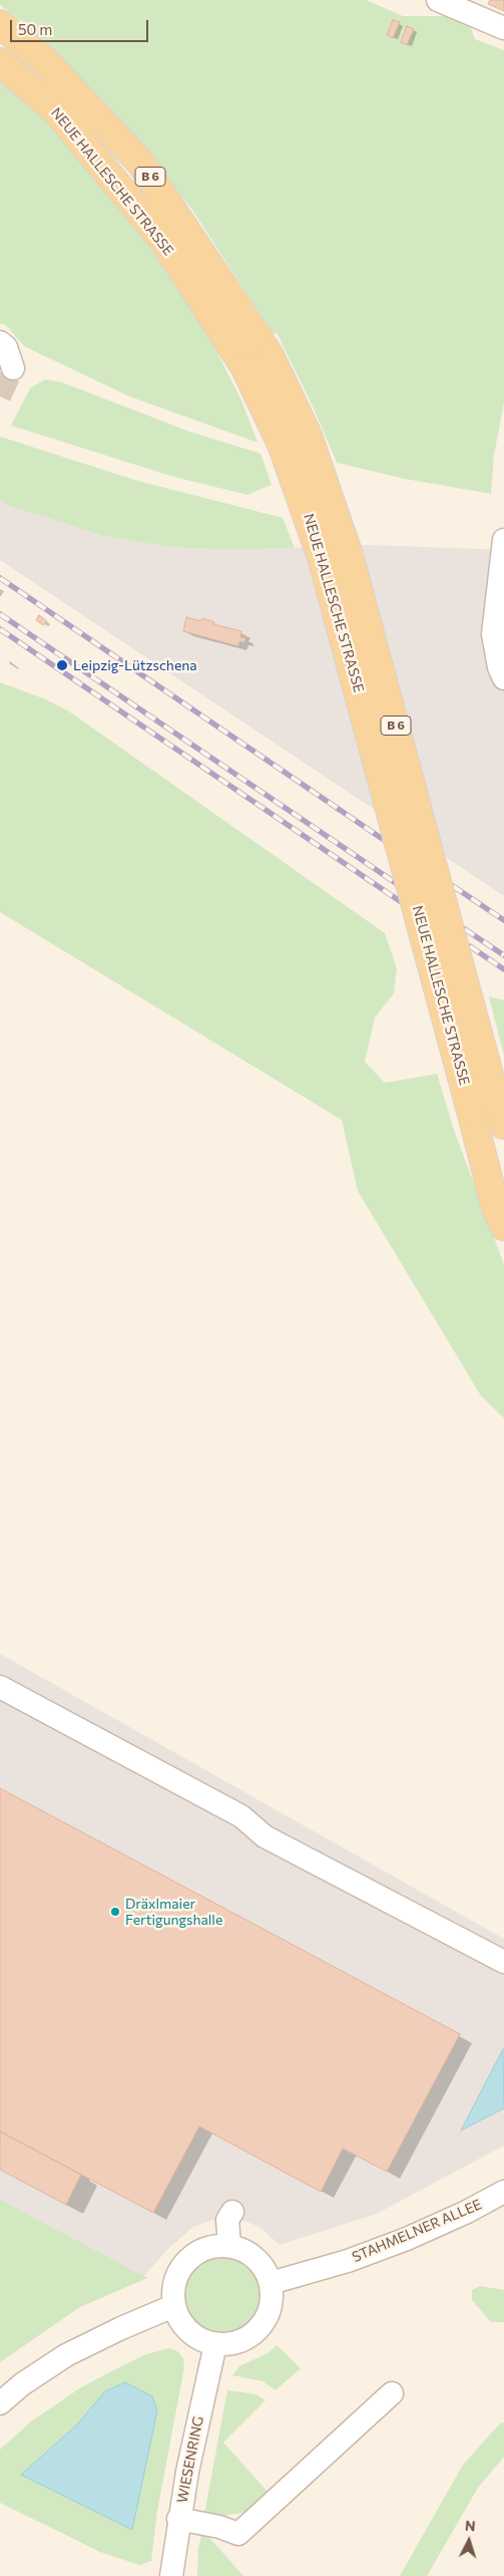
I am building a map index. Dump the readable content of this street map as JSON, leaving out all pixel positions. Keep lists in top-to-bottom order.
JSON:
{
  "streets": {
    "main road": ["B 6", "NEUE HALLESCHE STRASSE"],
    "street": ["STAHMELNER ALLEE", "WIESENRING"]
  },
  "crossings": [
    ["STAHMELNER ALLEE", "WIESENRING"]
  ],
  "places": ["Leipzig-Lützschena", "Dräxlmaier Fertigungshalle"],
  "scale_bar": "50 m",
  "north": "top"
}
